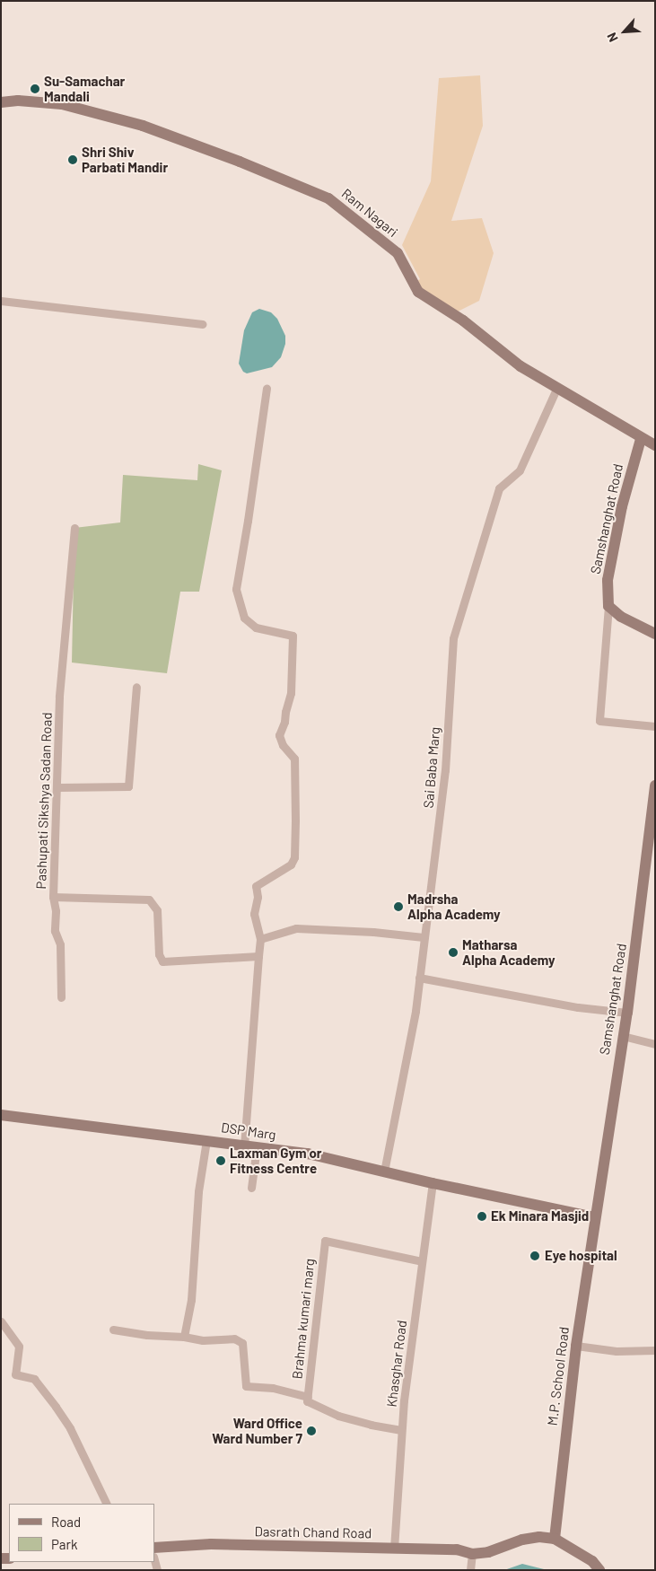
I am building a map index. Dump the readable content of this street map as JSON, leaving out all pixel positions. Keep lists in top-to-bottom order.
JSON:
{
  "streets": {
    "main road": [
      "Ram Nagari",
      "Samshanghat Road",
      "DSP Marg",
      "M.P. School Road",
      "Dasrath Chand Road"
    ],
    "street": [
      "Sai Baba Marg",
      "Pashupati Sikshya Sadan Road",
      "Brahma kumari marg",
      "Khasghar Road"
    ]
  },
  "crossings": [
    ["Ram Nagari", "Samshanghat Road"],
    ["Ram Nagari", "Sai Baba Marg"],
    ["Samshanghat Road", "DSP Marg"],
    ["Samshanghat Road", "M.P. School Road"],
    ["Sai Baba Marg", "DSP Marg"],
    ["DSP Marg", "Khasghar Road"],
    ["DSP Marg", "M.P. School Road"],
    ["Brahma kumari marg", "Khasghar Road"],
    ["Khasghar Road", "Dasrath Chand Road"]
  ],
  "places": [
    "Su-Samachar Mandali",
    "Shri Shiv Parbati Mandir",
    "Madrsha Alpha Academy",
    "Matharsa Alpha Academy",
    "Laxman Gym or Fitness Centre",
    "Ek Minara Masjid",
    "Eye hospital",
    "Ward Office Ward Number 7"
  ],
  "legend": ["Road", "Park"],
  "north": "bottom left"
}
